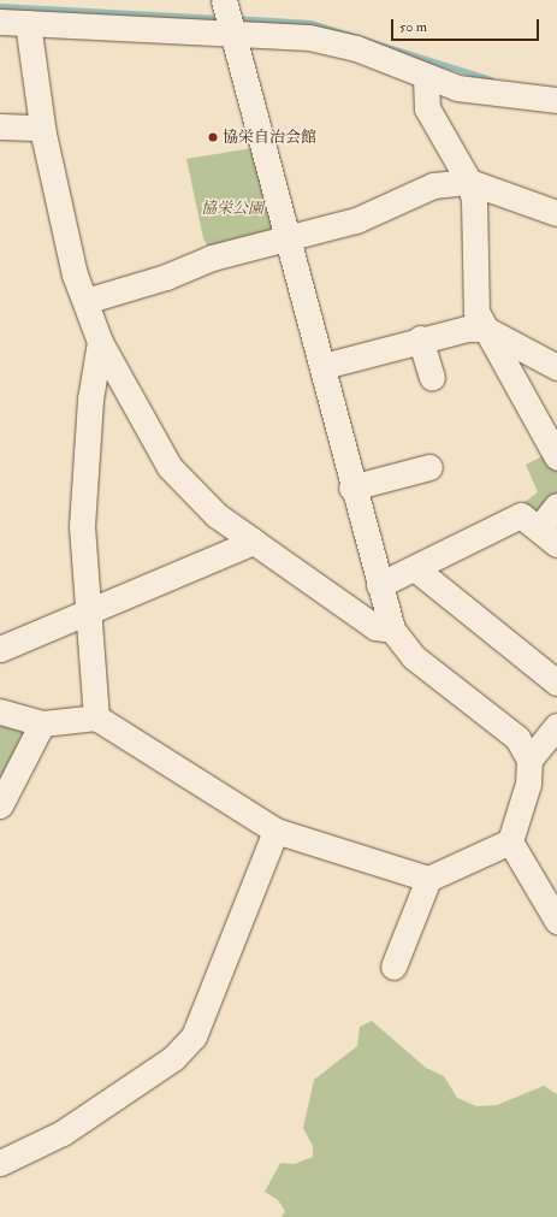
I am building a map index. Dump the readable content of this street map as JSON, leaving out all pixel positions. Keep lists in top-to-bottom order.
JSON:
{
  "parks": ["協栄公園"],
  "places": ["協栄自治会館"],
  "scale_bar": "50 m"
}
